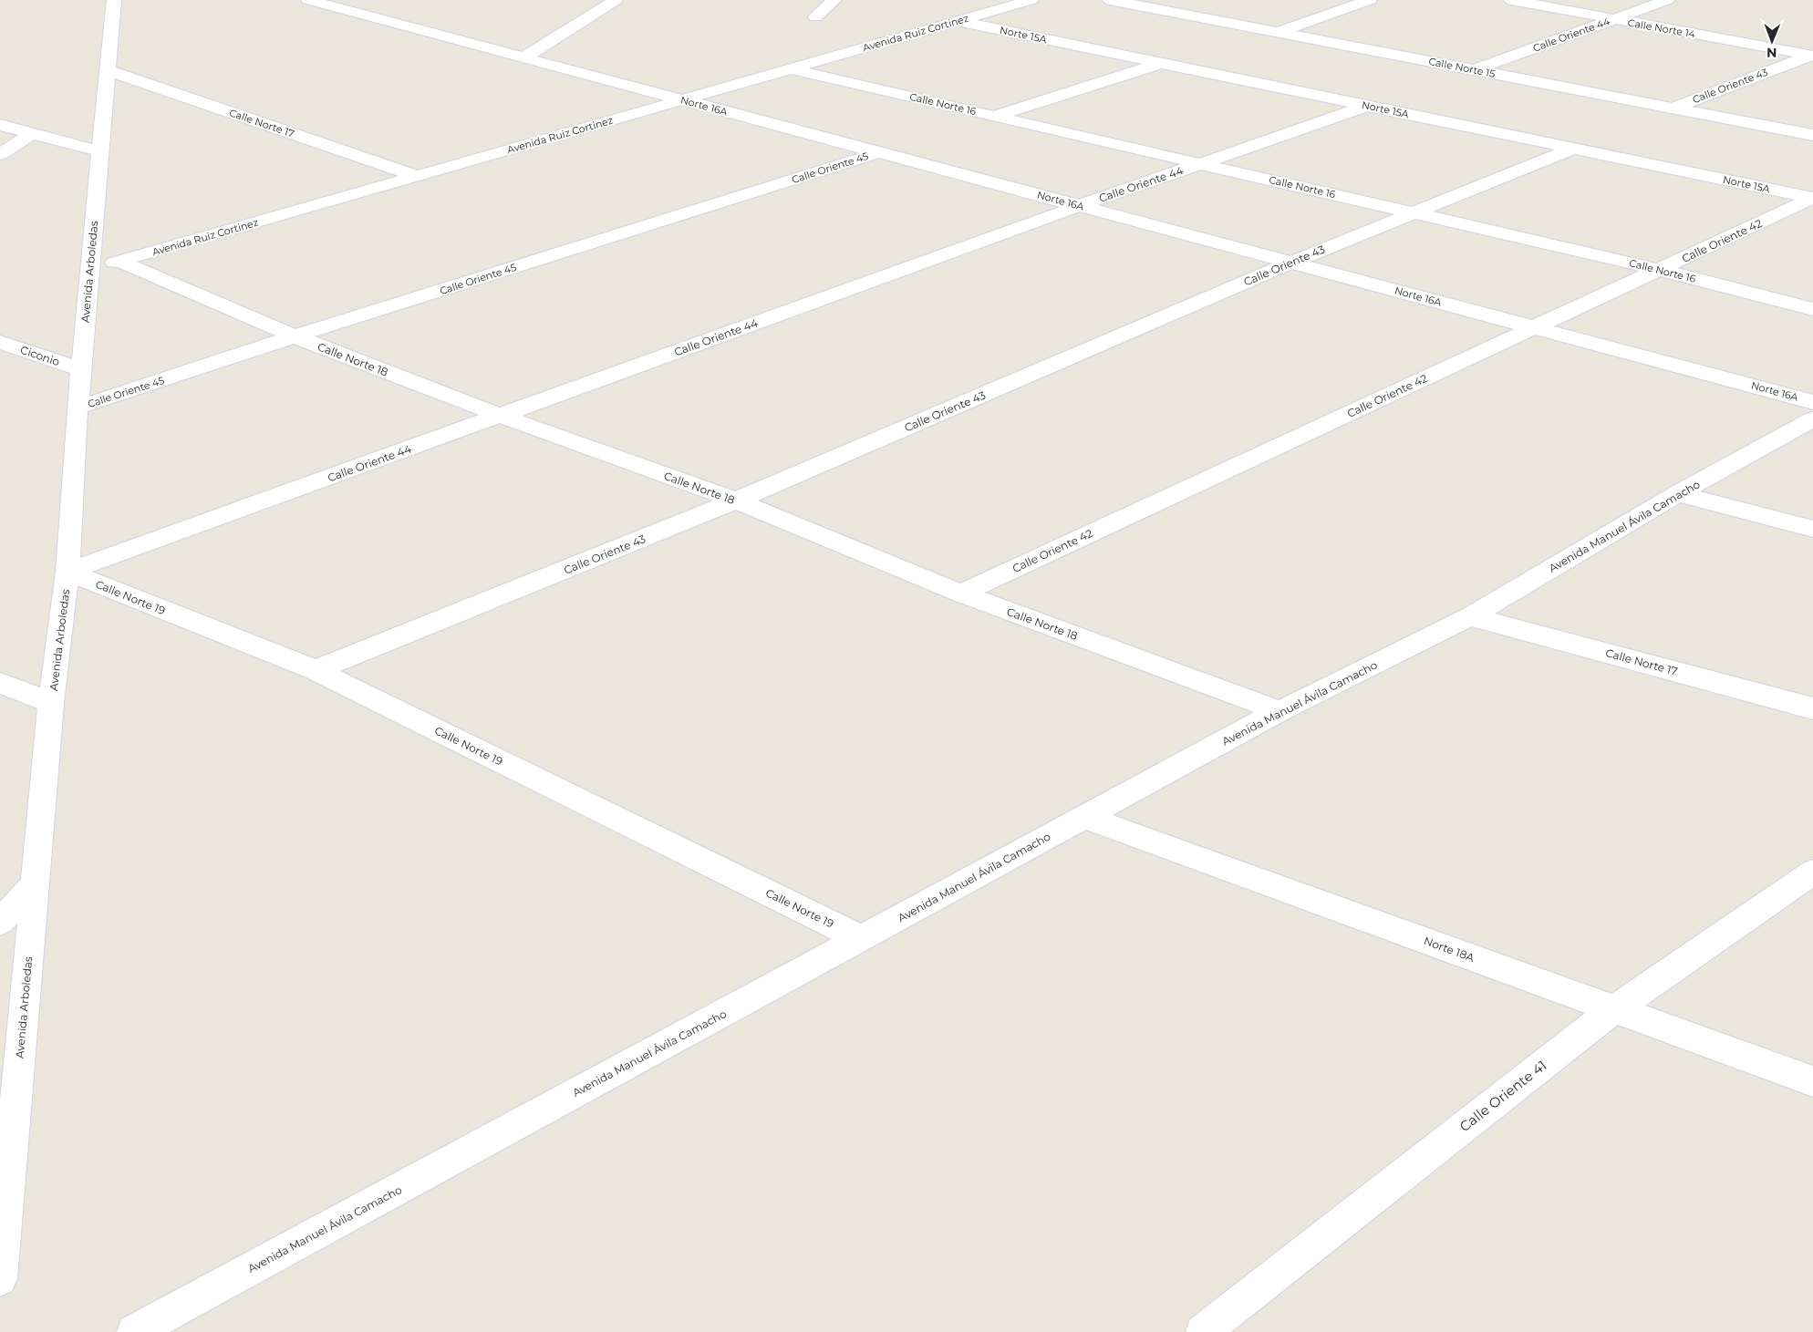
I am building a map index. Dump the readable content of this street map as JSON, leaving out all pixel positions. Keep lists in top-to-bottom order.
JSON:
{
  "streets": {
    "street": [
      "Calle Norte 14",
      "Avenida Ruiz Cortinez",
      "Norte 15A",
      "Calle Oriente 44",
      "Calle Norte 15",
      "Calle Oriente 43",
      "Calle Norte 16",
      "Norte 16A",
      "Calle Norte 17",
      "Calle Oriente 45",
      "Calle Oriente 42",
      "Avenida Arboledas",
      "Ciconio",
      "Calle Norte 18",
      "Avenida Manuel Ávila Camacho",
      "Calle Norte 19",
      "Norte 18A",
      "Calle Oriente 41"
    ]
  },
  "crossings": [
    ["Calle Norte 14", "Calle Oriente 44"],
    ["Calle Norte 14", "Calle Oriente 43"],
    ["Avenida Ruiz Cortinez", "Norte 15A"],
    ["Avenida Ruiz Cortinez", "Calle Norte 16"],
    ["Avenida Ruiz Cortinez", "Norte 16A"],
    ["Avenida Ruiz Cortinez", "Calle Norte 17"],
    ["Avenida Ruiz Cortinez", "Avenida Arboledas"],
    ["Avenida Ruiz Cortinez", "Calle Norte 18"],
    ["Norte 15A", "Calle Oriente 44"],
    ["Norte 15A", "Calle Oriente 43"],
    ["Norte 15A", "Calle Oriente 42"],
    ["Calle Oriente 44", "Calle Norte 15"],
    ["Calle Oriente 44", "Calle Norte 16"],
    ["Calle Oriente 44", "Norte 16A"],
    ["Calle Oriente 44", "Avenida Arboledas"],
    ["Calle Oriente 44", "Calle Norte 18"],
    ["Calle Oriente 44", "Calle Norte 19"],
    ["Calle Norte 15", "Calle Oriente 43"],
    ["Calle Oriente 43", "Calle Norte 16"],
    ["Calle Oriente 43", "Norte 16A"],
    ["Calle Oriente 43", "Calle Norte 18"],
    ["Calle Oriente 43", "Calle Norte 19"],
    ["Calle Norte 16", "Calle Oriente 42"],
    ["Norte 16A", "Calle Oriente 45"],
    ["Norte 16A", "Calle Oriente 42"],
    ["Calle Norte 17", "Avenida Arboledas"],
    ["Calle Norte 17", "Avenida Manuel Ávila Camacho"],
    ["Calle Oriente 45", "Avenida Arboledas"],
    ["Calle Oriente 45", "Calle Norte 18"],
    ["Calle Oriente 42", "Calle Norte 18"],
    ["Avenida Arboledas", "Ciconio"],
    ["Avenida Arboledas", "Calle Norte 19"],
    ["Calle Norte 18", "Avenida Manuel Ávila Camacho"],
    ["Avenida Manuel Ávila Camacho", "Calle Norte 19"],
    ["Avenida Manuel Ávila Camacho", "Norte 18A"],
    ["Norte 18A", "Calle Oriente 41"]
  ],
  "north": "bottom"
}
